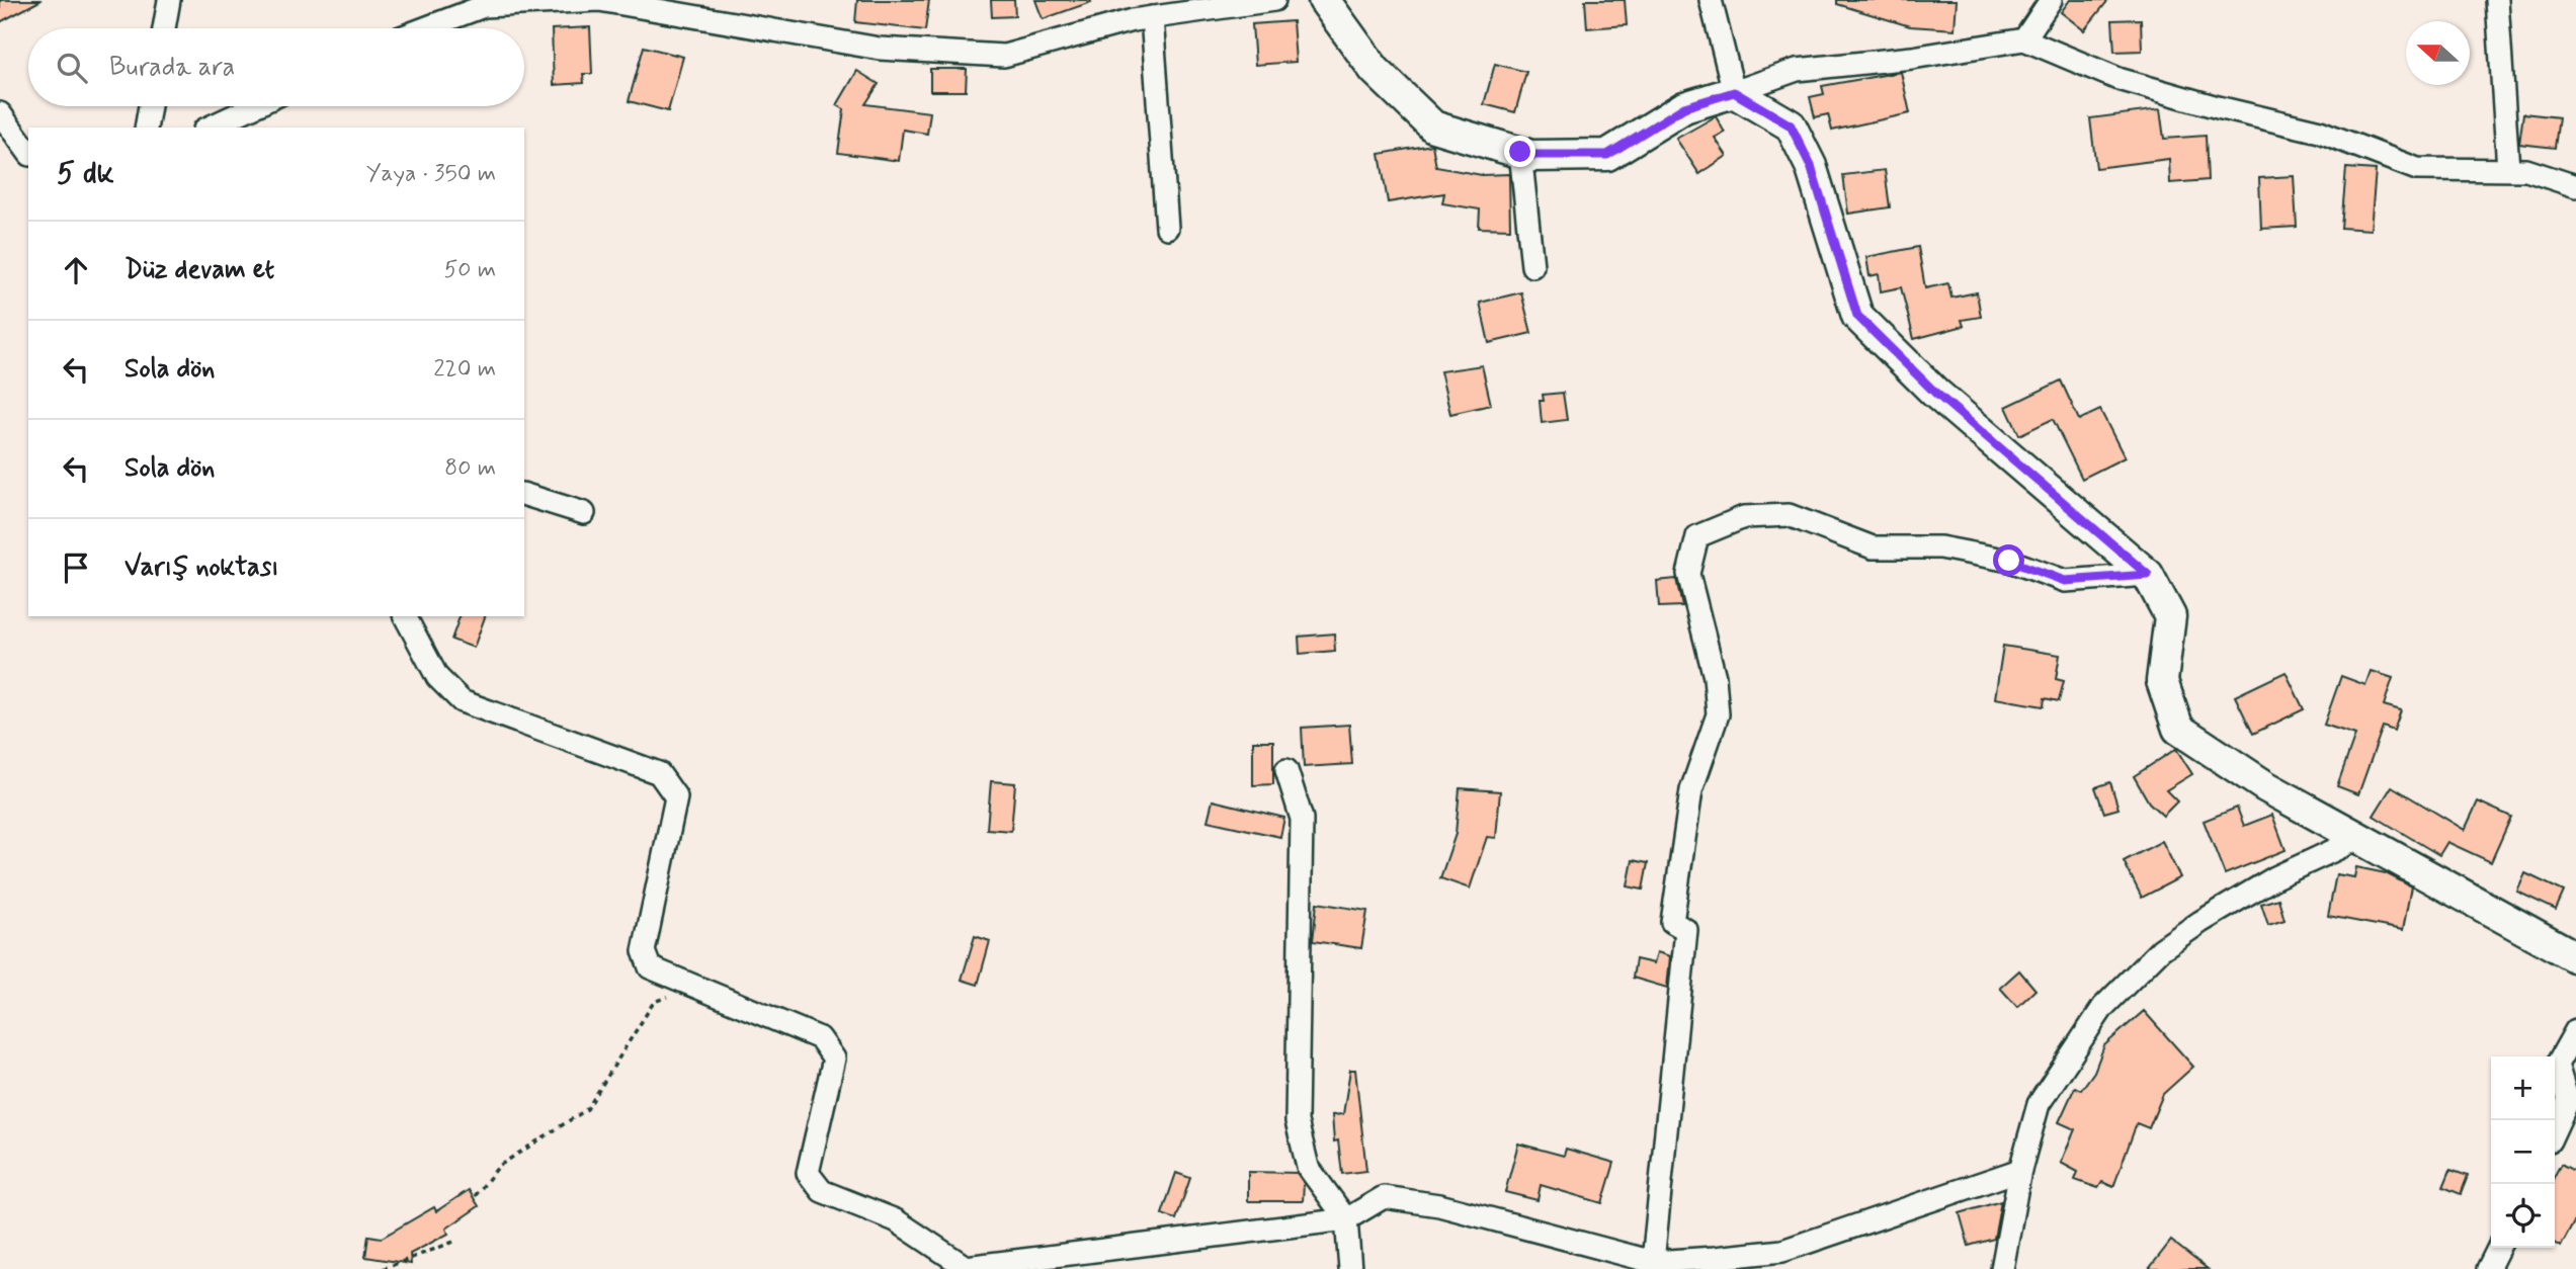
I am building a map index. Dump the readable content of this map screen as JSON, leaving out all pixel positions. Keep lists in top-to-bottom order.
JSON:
{
  "north": "left",
  "page": {
    "search": "Burada ara",
    "heading": ["5 dk", "Yaya · 350 m"],
    "list": [
      ["Düz devam et", "50 m"],
      ["Sola dön", "220 m"],
      ["Sola dön", "80 m"],
      "Varış noktası"
    ],
    "map_buttons": ["+", "−"]
  }
}
